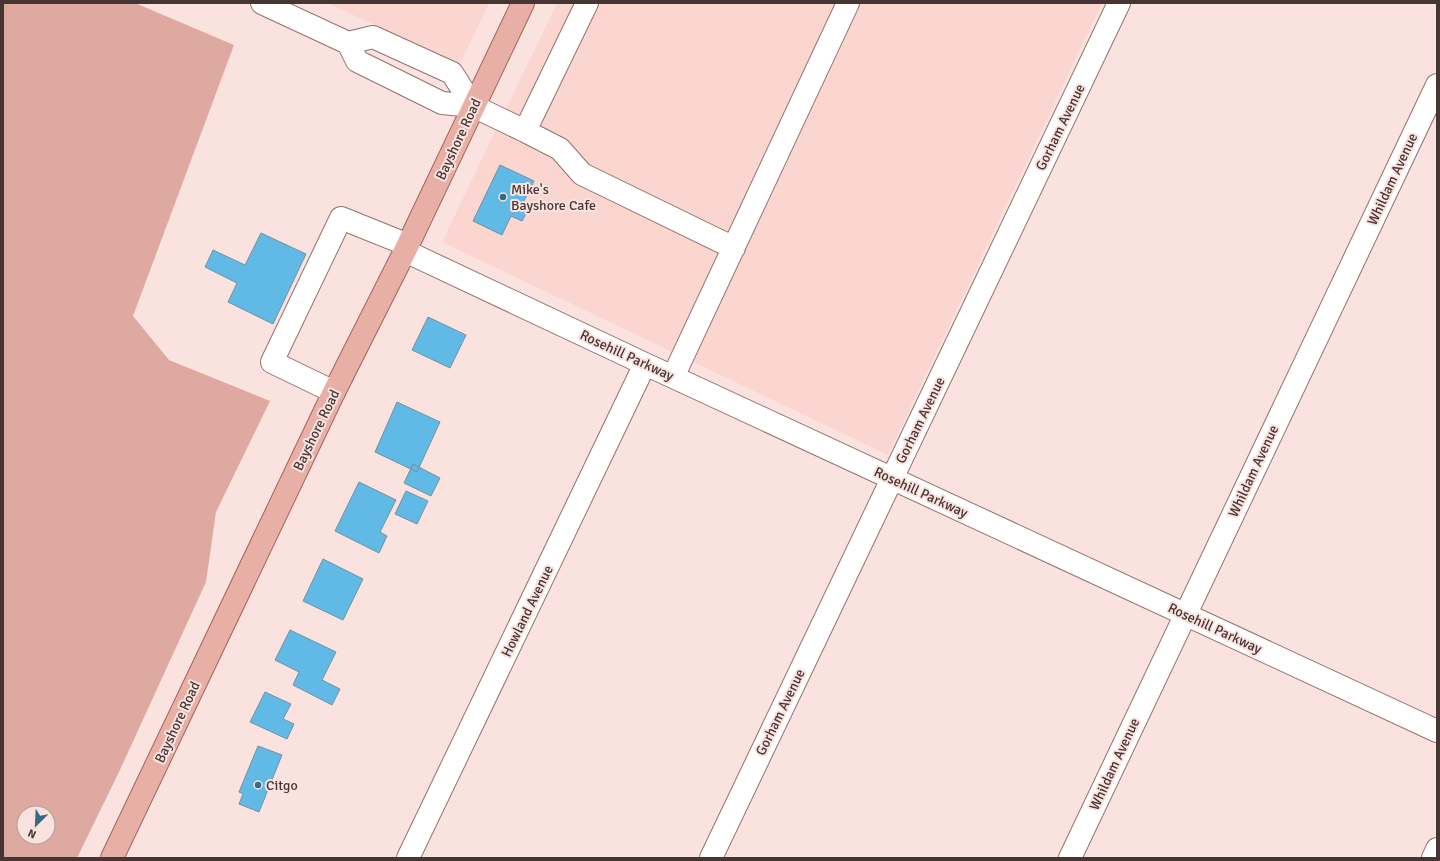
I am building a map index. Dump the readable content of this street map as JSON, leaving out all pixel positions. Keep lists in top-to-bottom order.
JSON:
{
  "streets": {
    "main road": ["Bayshore Road"],
    "street": [
      "Gorham Avenue",
      "Whildam Avenue",
      "Rosehill Parkway",
      "Howland Avenue"
    ]
  },
  "crossings": [
    ["Gorham Avenue", "Rosehill Parkway"],
    ["Bayshore Road", "Rosehill Parkway"],
    ["Whildam Avenue", "Rosehill Parkway"],
    ["Rosehill Parkway", "Howland Avenue"]
  ],
  "places": ["Mike's Bayshore Cafe", "Citgo"],
  "north": "bottom left"
}
